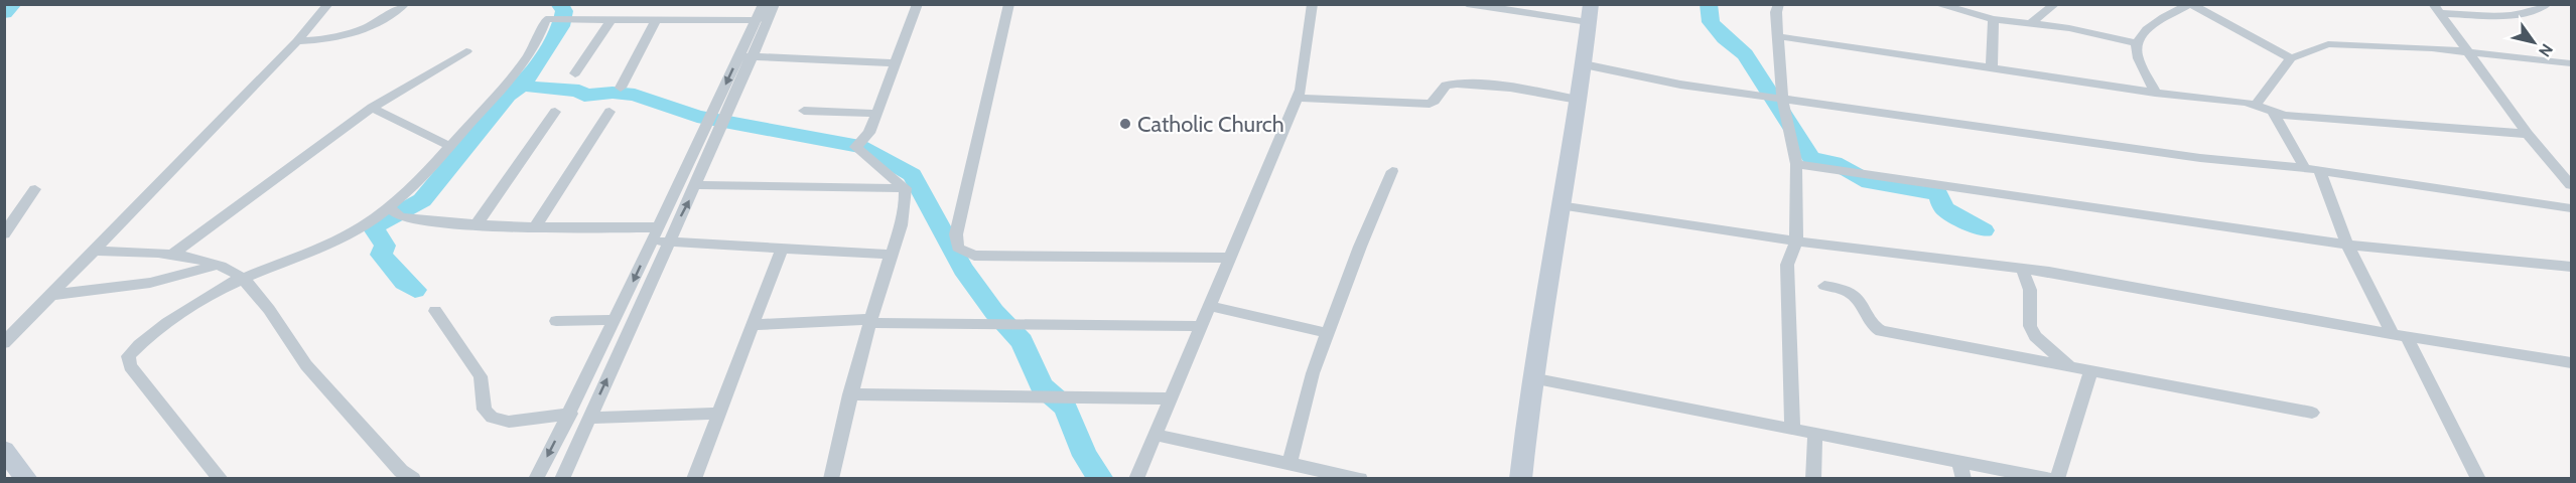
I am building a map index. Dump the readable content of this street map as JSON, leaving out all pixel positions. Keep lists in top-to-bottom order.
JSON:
{
  "places": ["Catholic Church"],
  "north": "bottom right"
}
